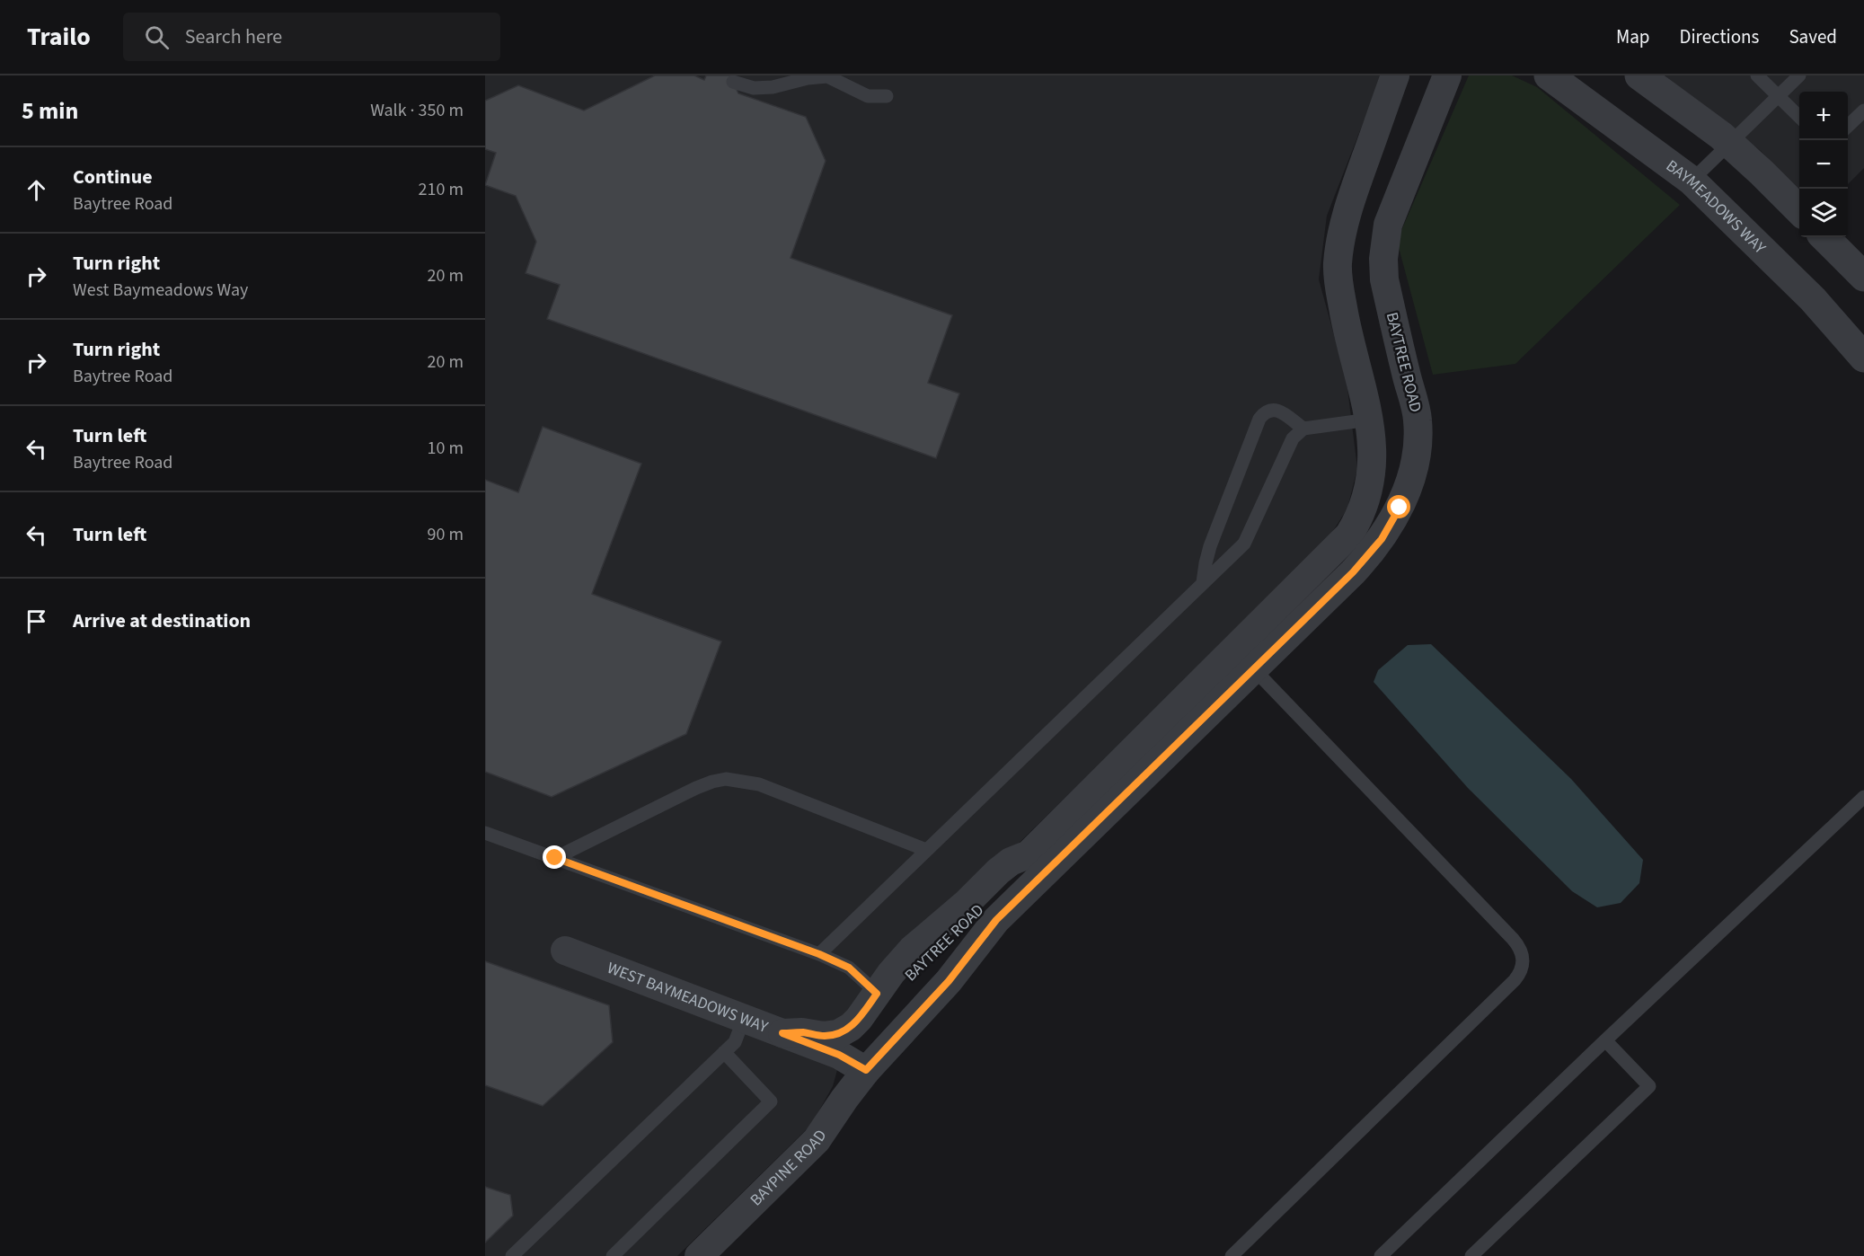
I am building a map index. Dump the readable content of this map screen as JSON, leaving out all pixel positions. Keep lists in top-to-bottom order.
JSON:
{
  "streets": {
    "street": [
      "BAYMEADOWS WAY",
      "BAYTREE ROAD",
      "WEST BAYMEADOWS WAY",
      "BAYPINE ROAD"
    ]
  },
  "crossings": [
    ["BAYTREE ROAD", "WEST BAYMEADOWS WAY"],
    ["BAYTREE ROAD", "BAYPINE ROAD"],
    ["WEST BAYMEADOWS WAY", "BAYPINE ROAD"]
  ],
  "page": {
    "header": "Trailo",
    "search": "Search here",
    "nav": ["Map", "Directions", "Saved"],
    "heading": ["5 min", "Walk · 350 m"],
    "map_buttons": ["+", "−"],
    "list": [
      ["Continue", "Baytree Road", "210 m"],
      ["Turn right", "West Baymeadows Way", "20 m"],
      ["Turn right", "Baytree Road", "20 m"],
      ["Turn left", "Baytree Road", "10 m"],
      ["Turn left", "90 m"],
      "Arrive at destination"
    ]
  }
}
